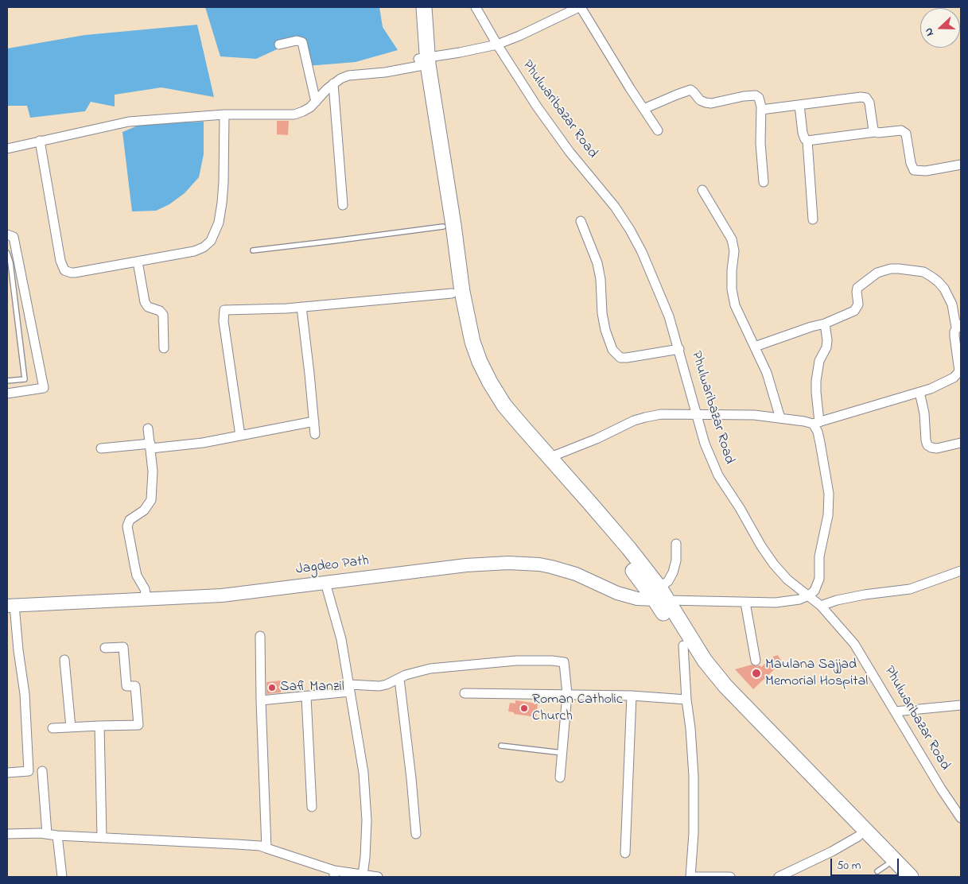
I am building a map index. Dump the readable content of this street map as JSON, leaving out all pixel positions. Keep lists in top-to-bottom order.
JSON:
{
  "streets": {
    "main road": ["Jagdeo Path"],
    "street": ["Phulwaribazar Road"]
  },
  "places": ["Maulana Sajjad Memorial Hospital", "Safi Manzil", "Roman Catholic Church"],
  "scale_bar": "50 m",
  "north": "left"
}
